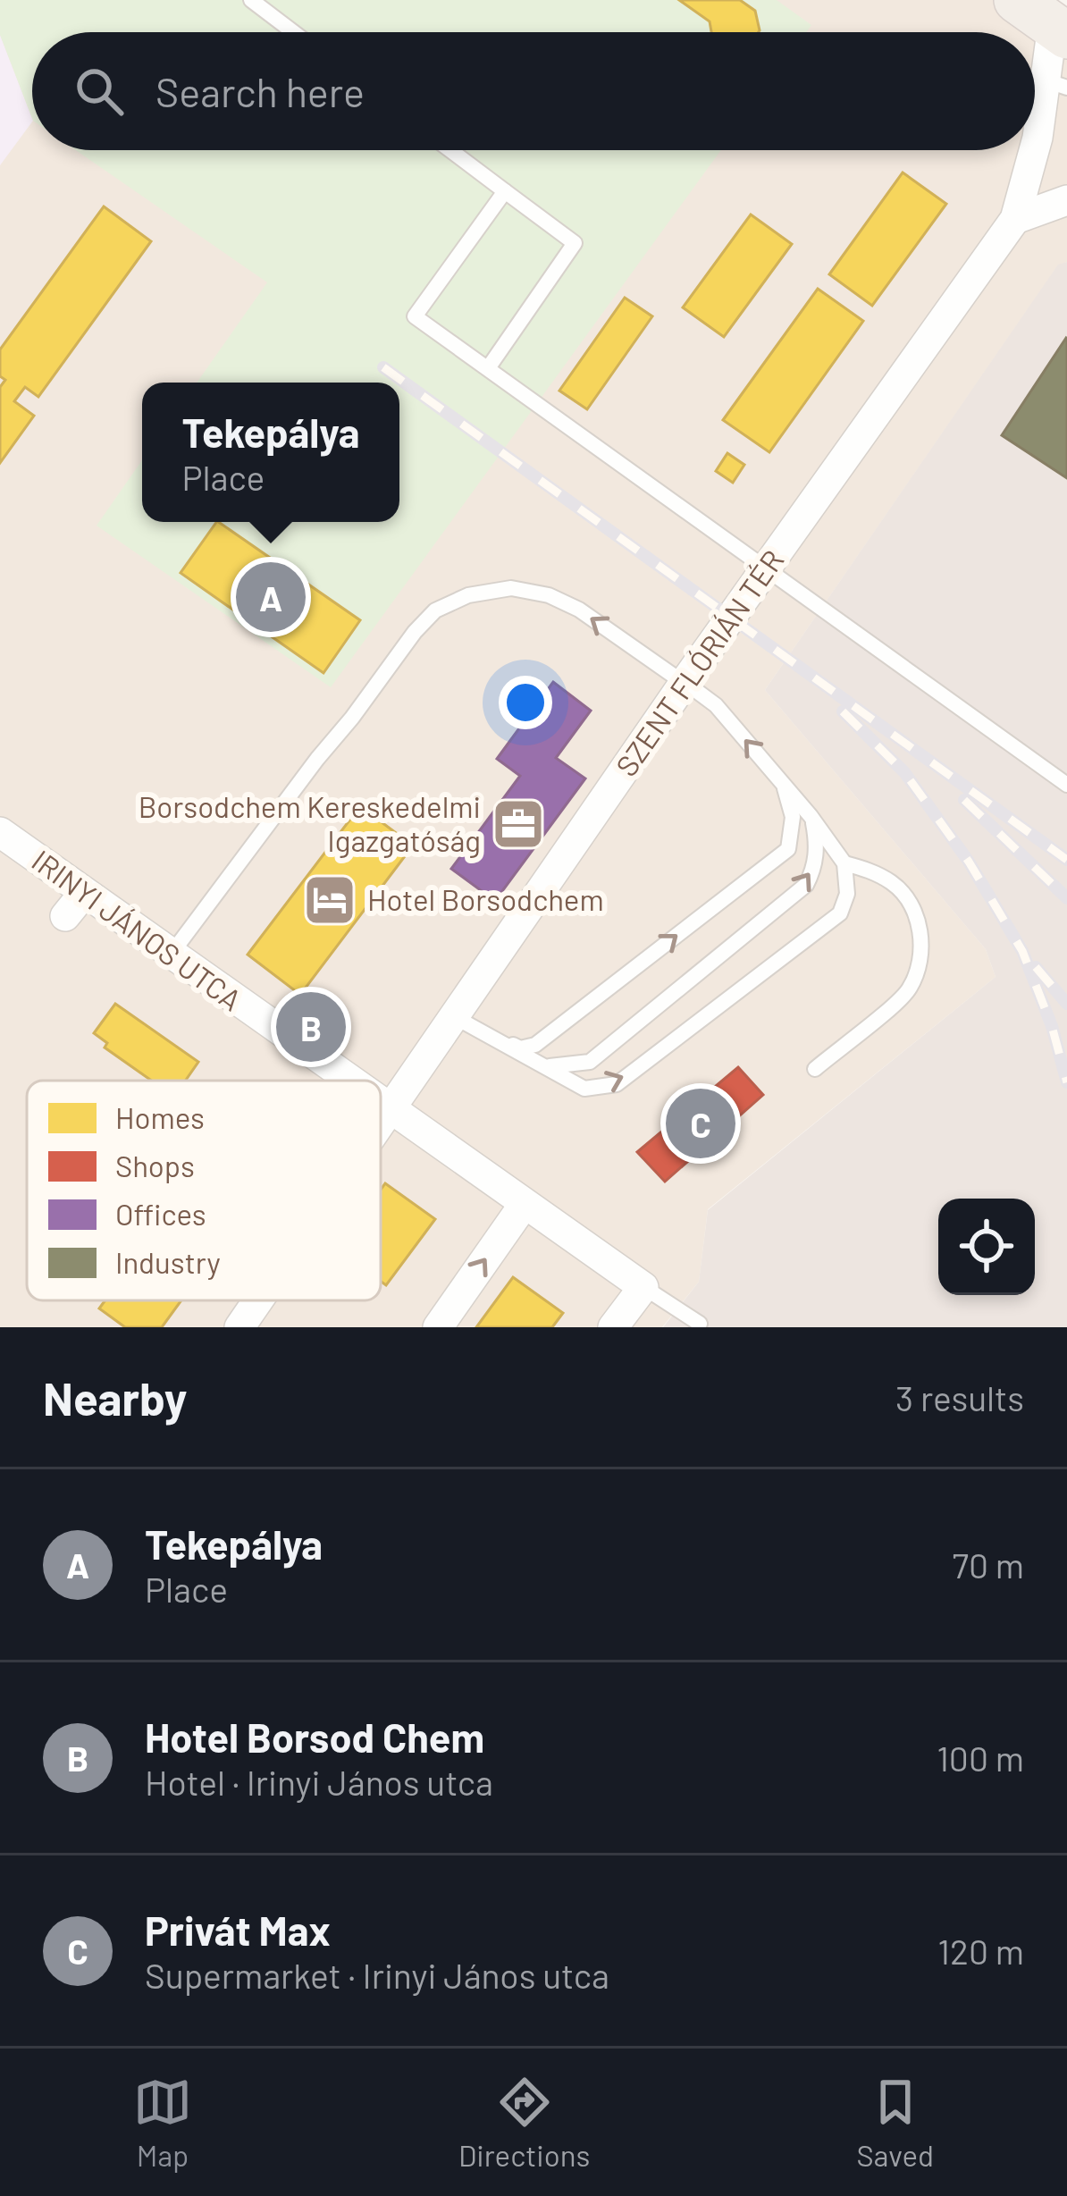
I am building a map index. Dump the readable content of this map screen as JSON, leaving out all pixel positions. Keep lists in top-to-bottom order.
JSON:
{
  "streets": {
    "street": ["SZENT FLÓRIÁN TÉR", "IRINYI JÁNOS UTCA"]
  },
  "crossings": [
    ["SZENT FLÓRIÁN TÉR", "IRINYI JÁNOS UTCA"]
  ],
  "places": {
    "office": ["Borsodchem Kereskedelmi Igazgatóság"],
    "hotel": ["Hotel Borsodchem"]
  },
  "legend": [
    "Homes",
    "Shops",
    "Offices",
    "Industry"
  ],
  "page": {
    "search": "Search here",
    "popup": ["Tekepálya", "Place"],
    "pins": ["A", "B", "C"],
    "heading": ["Nearby", "3 results"],
    "list": [
      {
        "mark": "A",
        "name": "Tekepálya",
        "note": "Place",
        "value": "70 m"
      },
      {
        "mark": "B",
        "name": "Hotel Borsod Chem",
        "note": "Hotel · Irinyi János utca",
        "value": "100 m"
      },
      {
        "mark": "C",
        "name": "Privát Max",
        "note": "Supermarket · Irinyi János utca",
        "value": "120 m"
      }
    ],
    "nav": ["Map", "Directions", "Saved"]
  }
}
